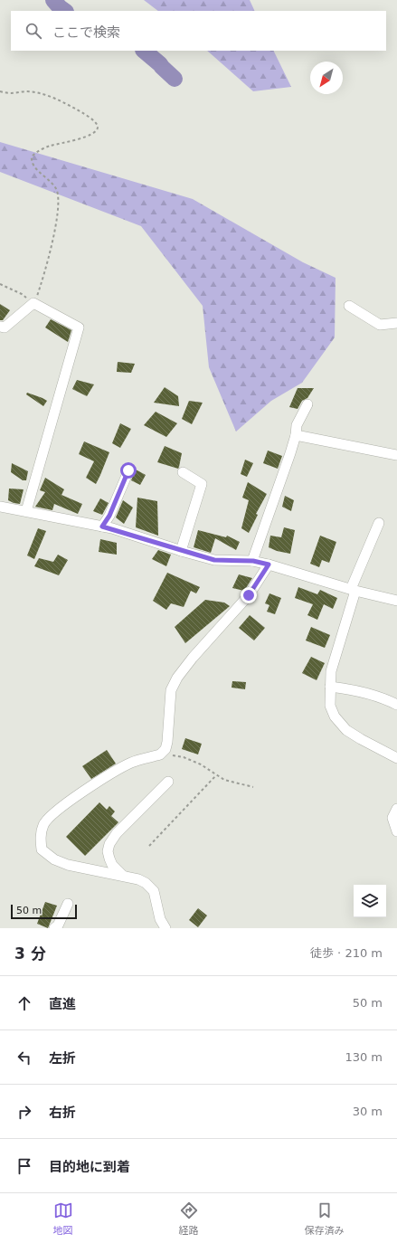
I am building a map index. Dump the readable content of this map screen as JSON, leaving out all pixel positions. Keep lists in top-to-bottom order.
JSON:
{
  "scale_bar": "50 m",
  "north": "bottom left",
  "page": {
    "search": "ここで検索",
    "scale": "50 m",
    "heading": ["3 分", "徒歩 · 210 m"],
    "list": [
      ["直進", "50 m"],
      ["左折", "130 m"],
      ["右折", "30 m"],
      "目的地に到着"
    ],
    "nav": ["地図", "経路", "保存済み"]
  }
}
